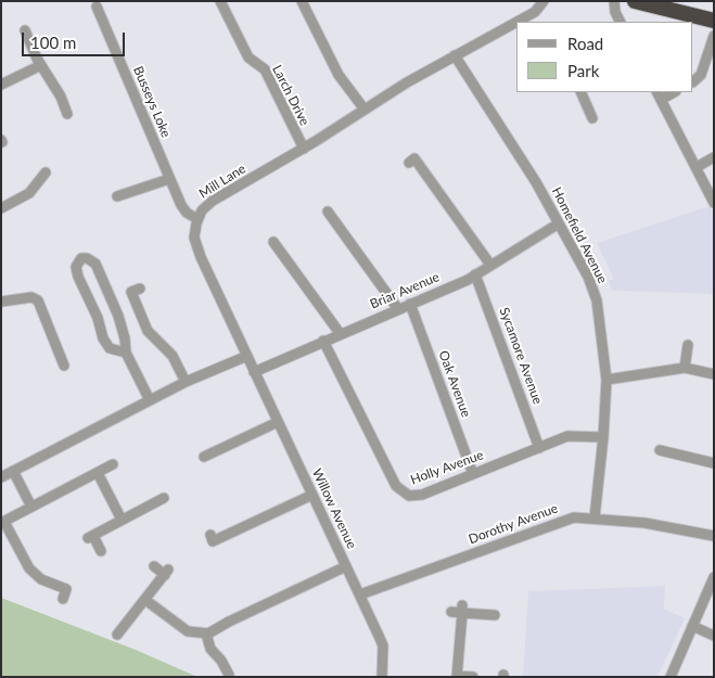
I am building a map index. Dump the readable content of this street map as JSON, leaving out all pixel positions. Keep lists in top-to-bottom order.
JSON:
{
  "streets": {
    "street": [
      "Larch Drive",
      "Busseys Loke",
      "Mill Lane",
      "Homefield Avenue",
      "Briar Avenue",
      "Sycamore Avenue",
      "Oak Avenue",
      "Holly Avenue",
      "Willow Avenue",
      "Dorothy Avenue"
    ]
  },
  "crossings": [
    ["Larch Drive", "Mill Lane"],
    ["Busseys Loke", "Mill Lane"],
    ["Mill Lane", "Homefield Avenue"],
    ["Mill Lane", "Willow Avenue"],
    ["Homefield Avenue", "Briar Avenue"],
    ["Homefield Avenue", "Holly Avenue"],
    ["Homefield Avenue", "Dorothy Avenue"],
    ["Briar Avenue", "Sycamore Avenue"],
    ["Briar Avenue", "Oak Avenue"],
    ["Briar Avenue", "Holly Avenue"],
    ["Briar Avenue", "Willow Avenue"],
    ["Sycamore Avenue", "Holly Avenue"],
    ["Oak Avenue", "Holly Avenue"],
    ["Willow Avenue", "Dorothy Avenue"]
  ],
  "legend": ["Road", "Park"],
  "scale_bar": "100 m"
}
